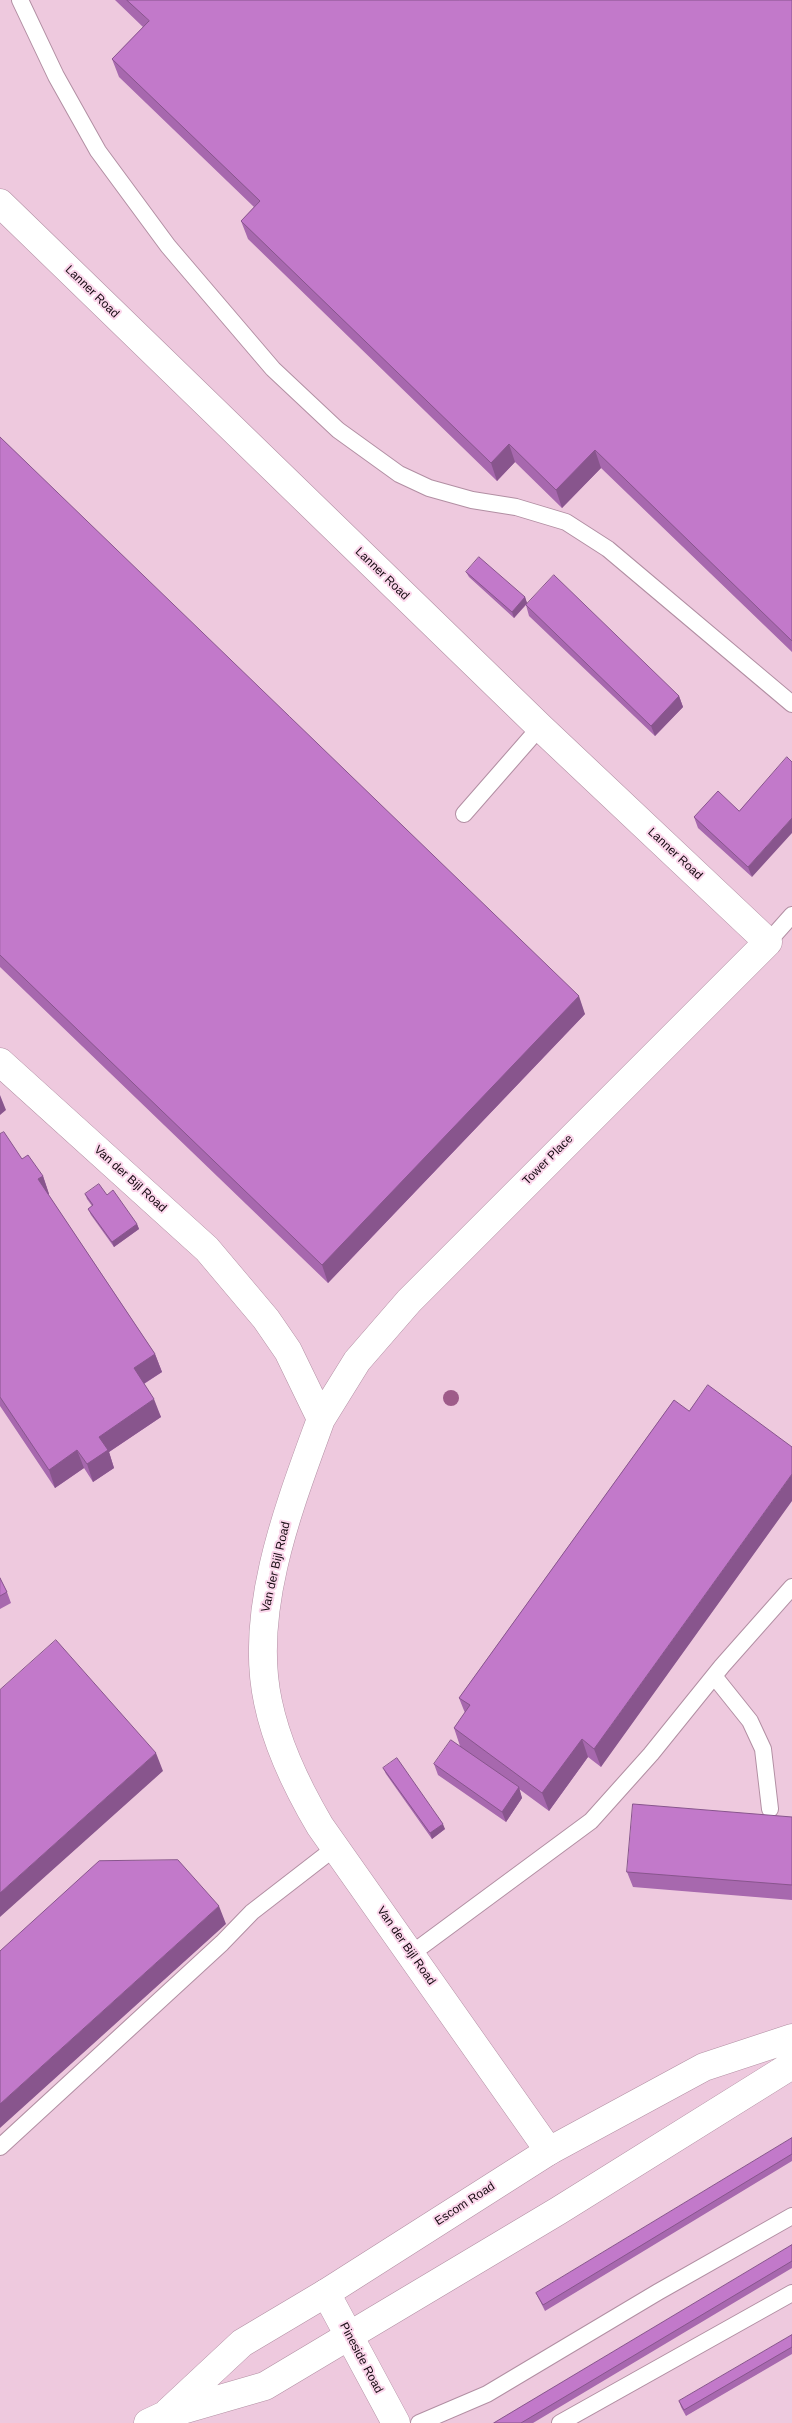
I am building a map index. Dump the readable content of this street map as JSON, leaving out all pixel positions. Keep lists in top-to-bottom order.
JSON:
{
  "streets": {
    "street": [
      "Lanner Road",
      "Tower Place",
      "Van der Bijl Road",
      "Escom Road",
      "Pineside Road"
    ]
  },
  "crossings": [
    ["Lanner Road", "Tower Place"],
    ["Tower Place", "Van der Bijl Road"],
    ["Van der Bijl Road", "Escom Road"],
    ["Escom Road", "Pineside Road"]
  ]
}
